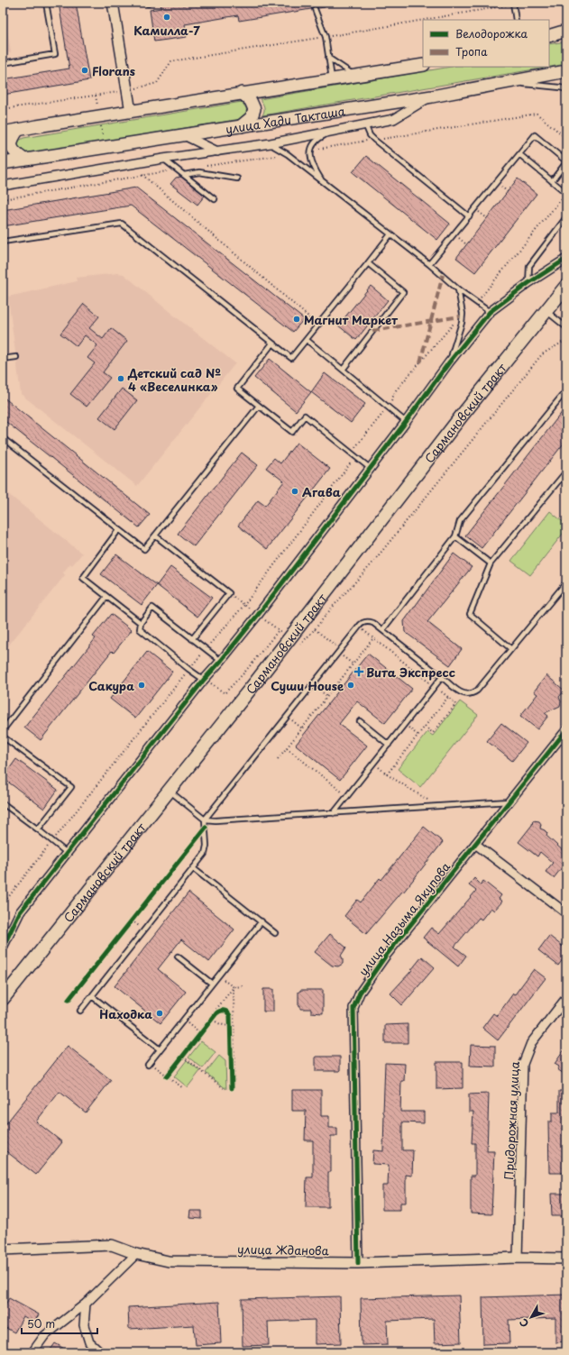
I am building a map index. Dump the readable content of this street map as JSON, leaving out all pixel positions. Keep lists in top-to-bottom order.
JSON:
{
  "streets": {
    "main road": ["улица Хади Такташа", "Сармановский тракт"],
    "street": ["улица Назыма Якупова", "Придорожная улица", "улица Жданова"]
  },
  "crossings": [
    ["улица Назыма Якупова", "улица Жданова"],
    ["Придорожная улица", "улица Жданова"]
  ],
  "places": {
    "other": [
      "Камилла-7",
      "Florans",
      "Магнит Маркет",
      "Детский сад № 4 «Веселинка»",
      "Агава",
      "Сакура",
      "Суши House",
      "Находка"
    ],
    "health": ["Вита Экспресс"]
  },
  "legend": ["Велодорожка", "Тропа"],
  "scale_bar": "50 m",
  "north": "bottom left"
}
